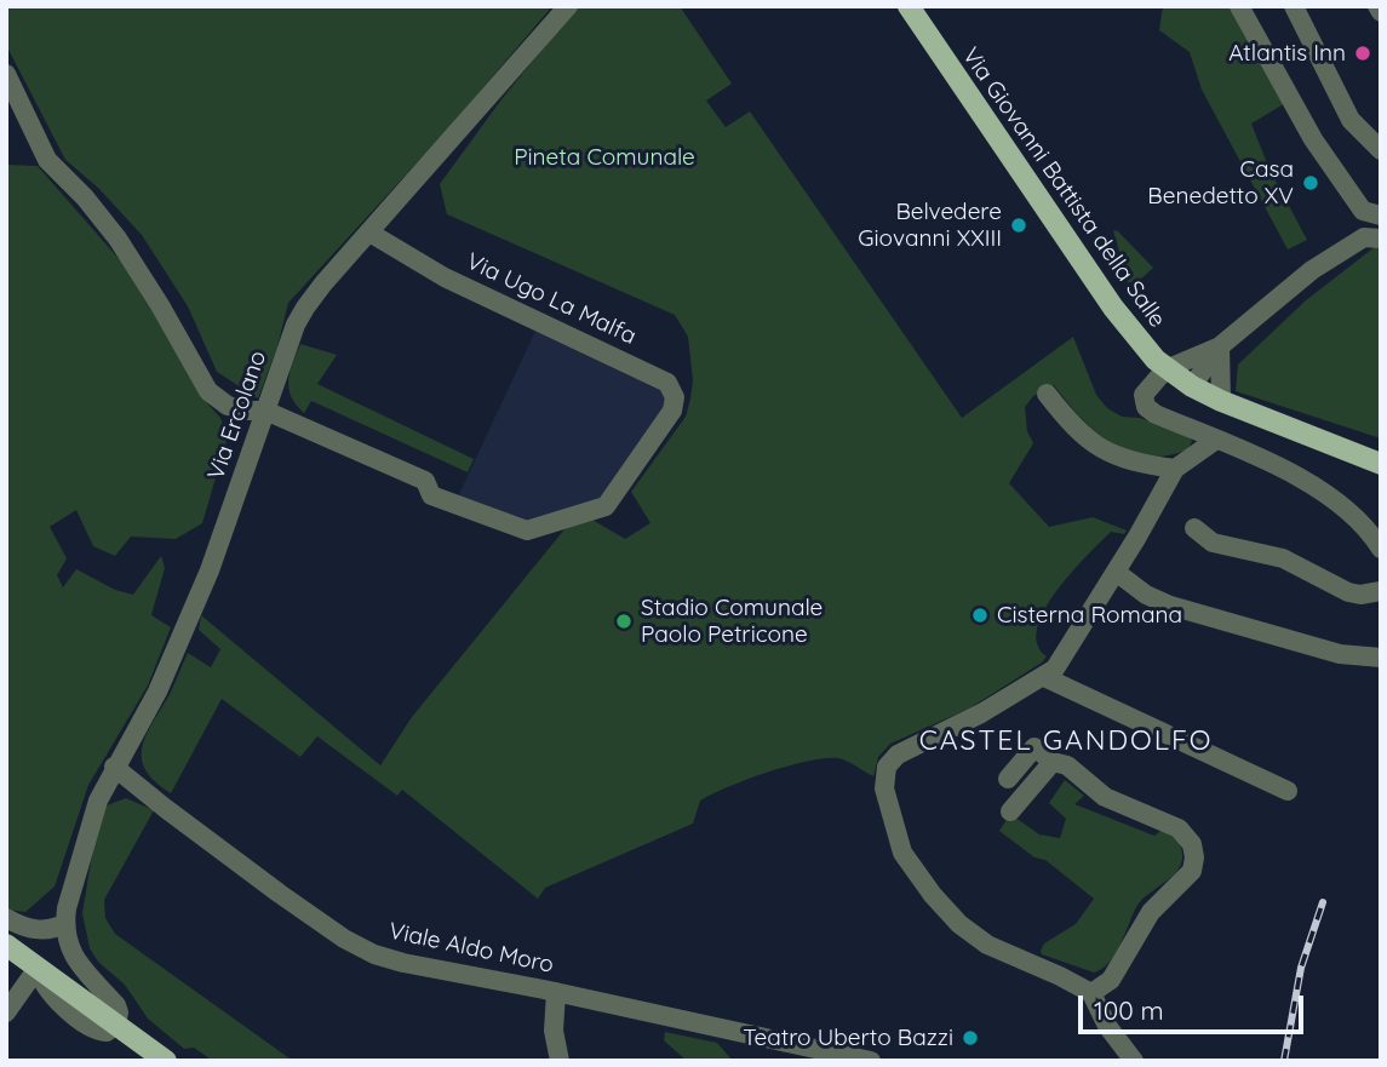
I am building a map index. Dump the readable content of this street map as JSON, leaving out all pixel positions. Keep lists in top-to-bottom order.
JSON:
{
  "streets": {
    "main road": ["Via Giovanni Battista della Salle"],
    "street": ["Via Ugo La Malfa", "Via Ercolano", "Viale Aldo Moro"]
  },
  "crossings": [
    ["Via Ugo La Malfa", "Via Ercolano"],
    ["Via Ercolano", "Viale Aldo Moro"]
  ],
  "districts": ["CASTEL GANDOLFO"],
  "parks": ["Pineta Comunale"],
  "places": [
    "Atlantis Inn",
    "Casa Benedetto XV",
    "Belvedere Giovanni XXIII",
    "Cisterna Romana",
    "Stadio Comunale Paolo Petricone",
    "Teatro Uberto Bazzi"
  ],
  "scale_bar": "100 m"
}
